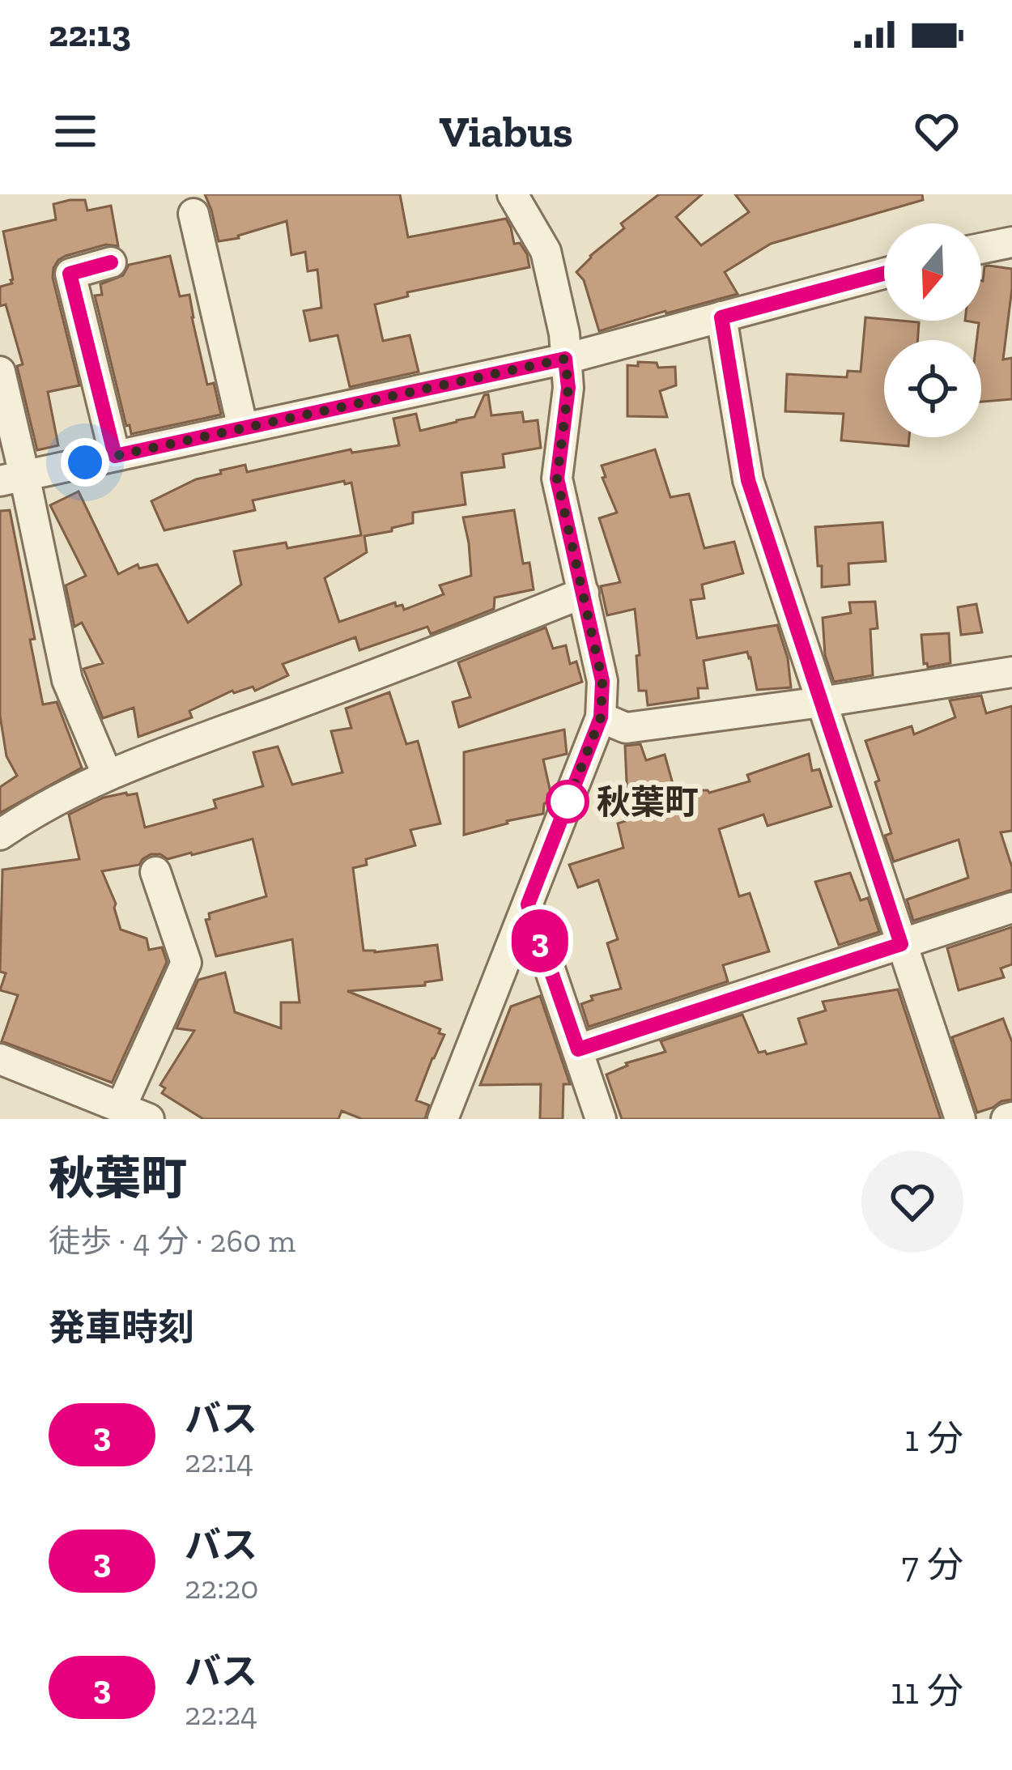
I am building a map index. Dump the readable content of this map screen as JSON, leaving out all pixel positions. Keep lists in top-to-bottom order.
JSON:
{
  "places": ["秋葉町"],
  "lines": ["bus line 3"],
  "north": "bottom",
  "page": {
    "status": "22:13",
    "header": "Viabus",
    "on_map": "3",
    "heading": [
      ["秋葉町", "徒歩 · 4 分 · 260 m"],
      "発車時刻"
    ],
    "list": [
      {
        "mark": "3",
        "name": "バス",
        "note": "22:14",
        "value": "1 分"
      },
      {
        "mark": "3",
        "name": "バス",
        "note": "22:20",
        "value": "7 分"
      },
      {
        "mark": "3",
        "name": "バス",
        "note": "22:24",
        "value": "11 分"
      }
    ]
  }
}
